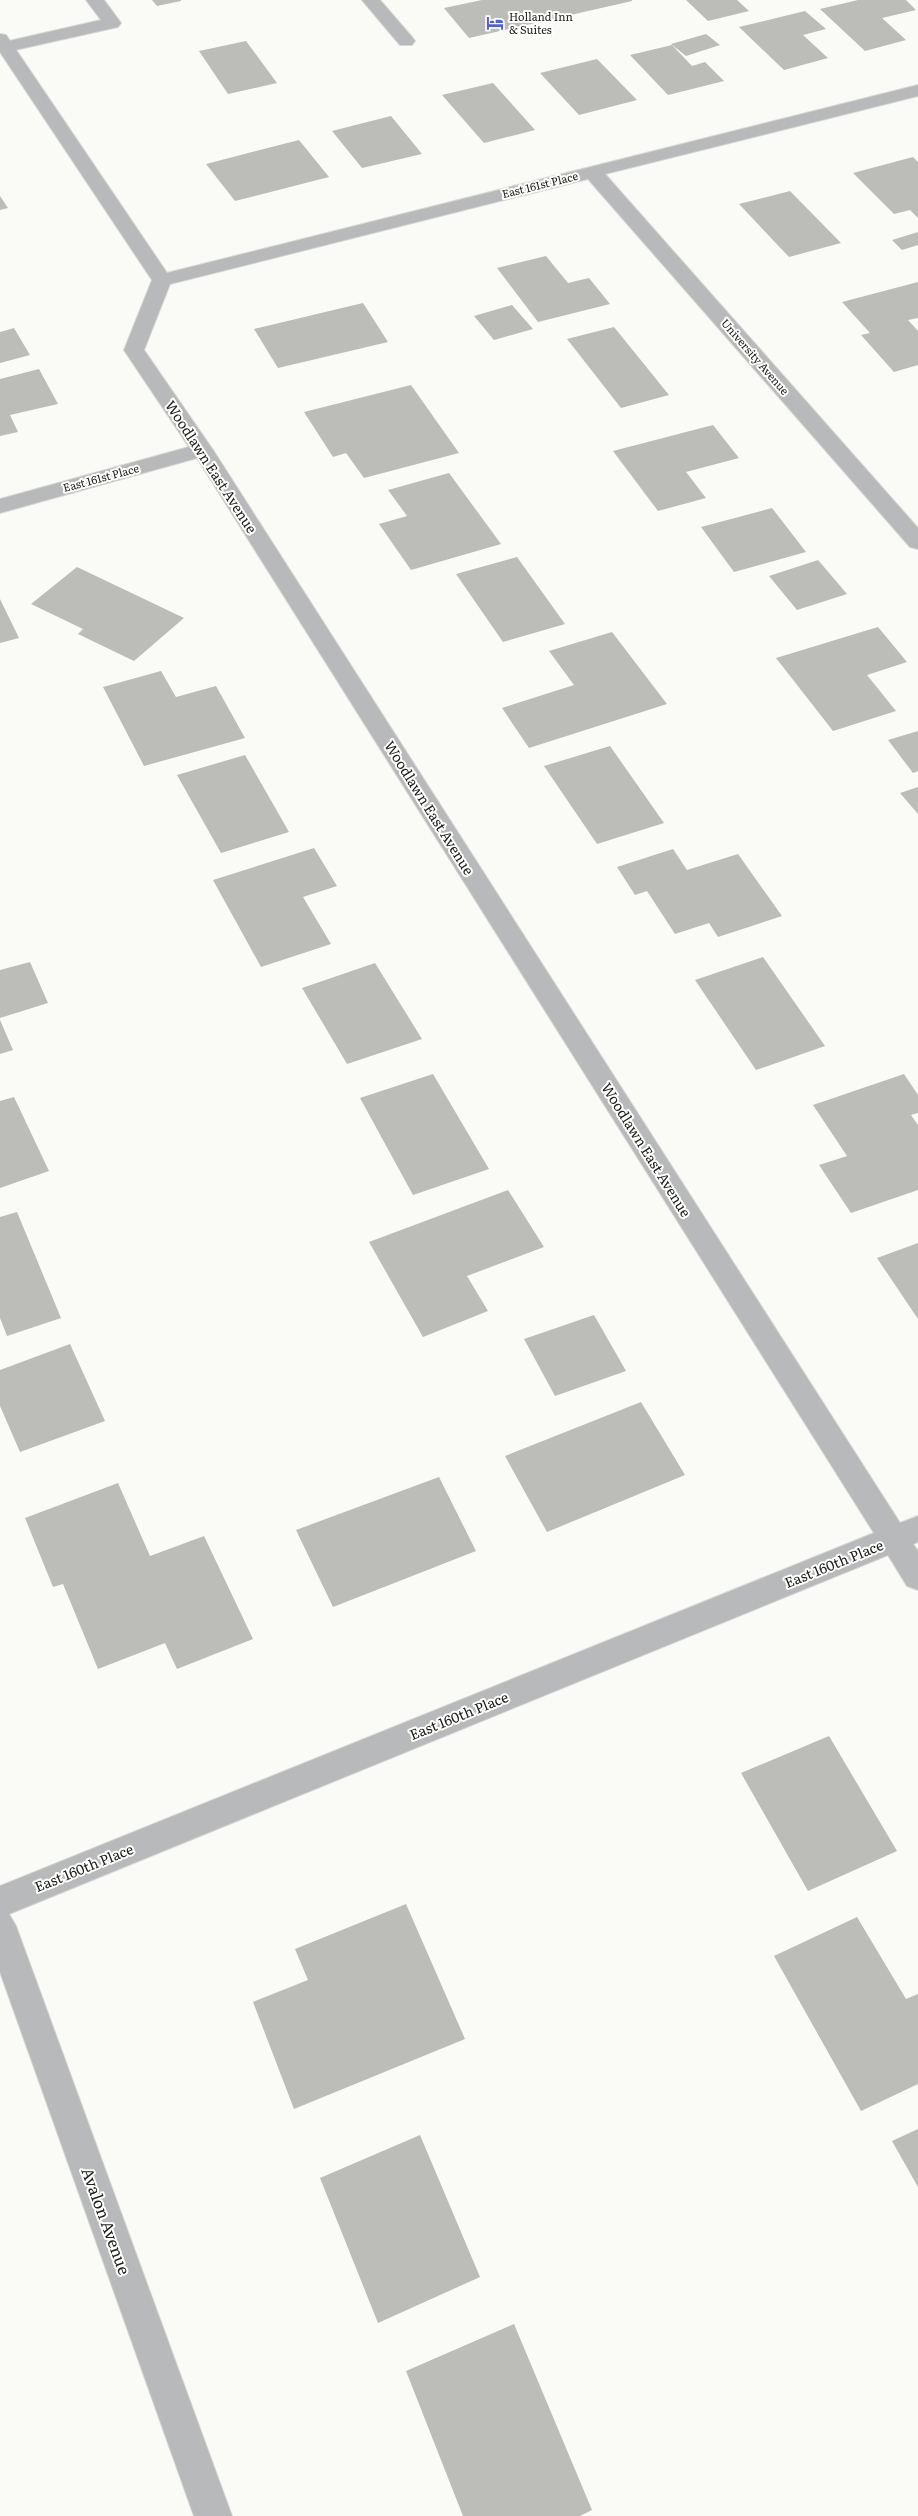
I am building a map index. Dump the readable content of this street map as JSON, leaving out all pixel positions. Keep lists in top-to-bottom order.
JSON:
{
  "streets": {
    "street": [
      "East 161st Place",
      "University Avenue",
      "Woodlawn East Avenue",
      "East 160th Place",
      "Avalon Avenue"
    ]
  },
  "crossings": [
    ["East 161st Place", "University Avenue"],
    ["East 161st Place", "Woodlawn East Avenue"],
    ["Woodlawn East Avenue", "East 160th Place"]
  ],
  "places": {
    "hotel": ["Holland Inn & Suites"]
  }
}
